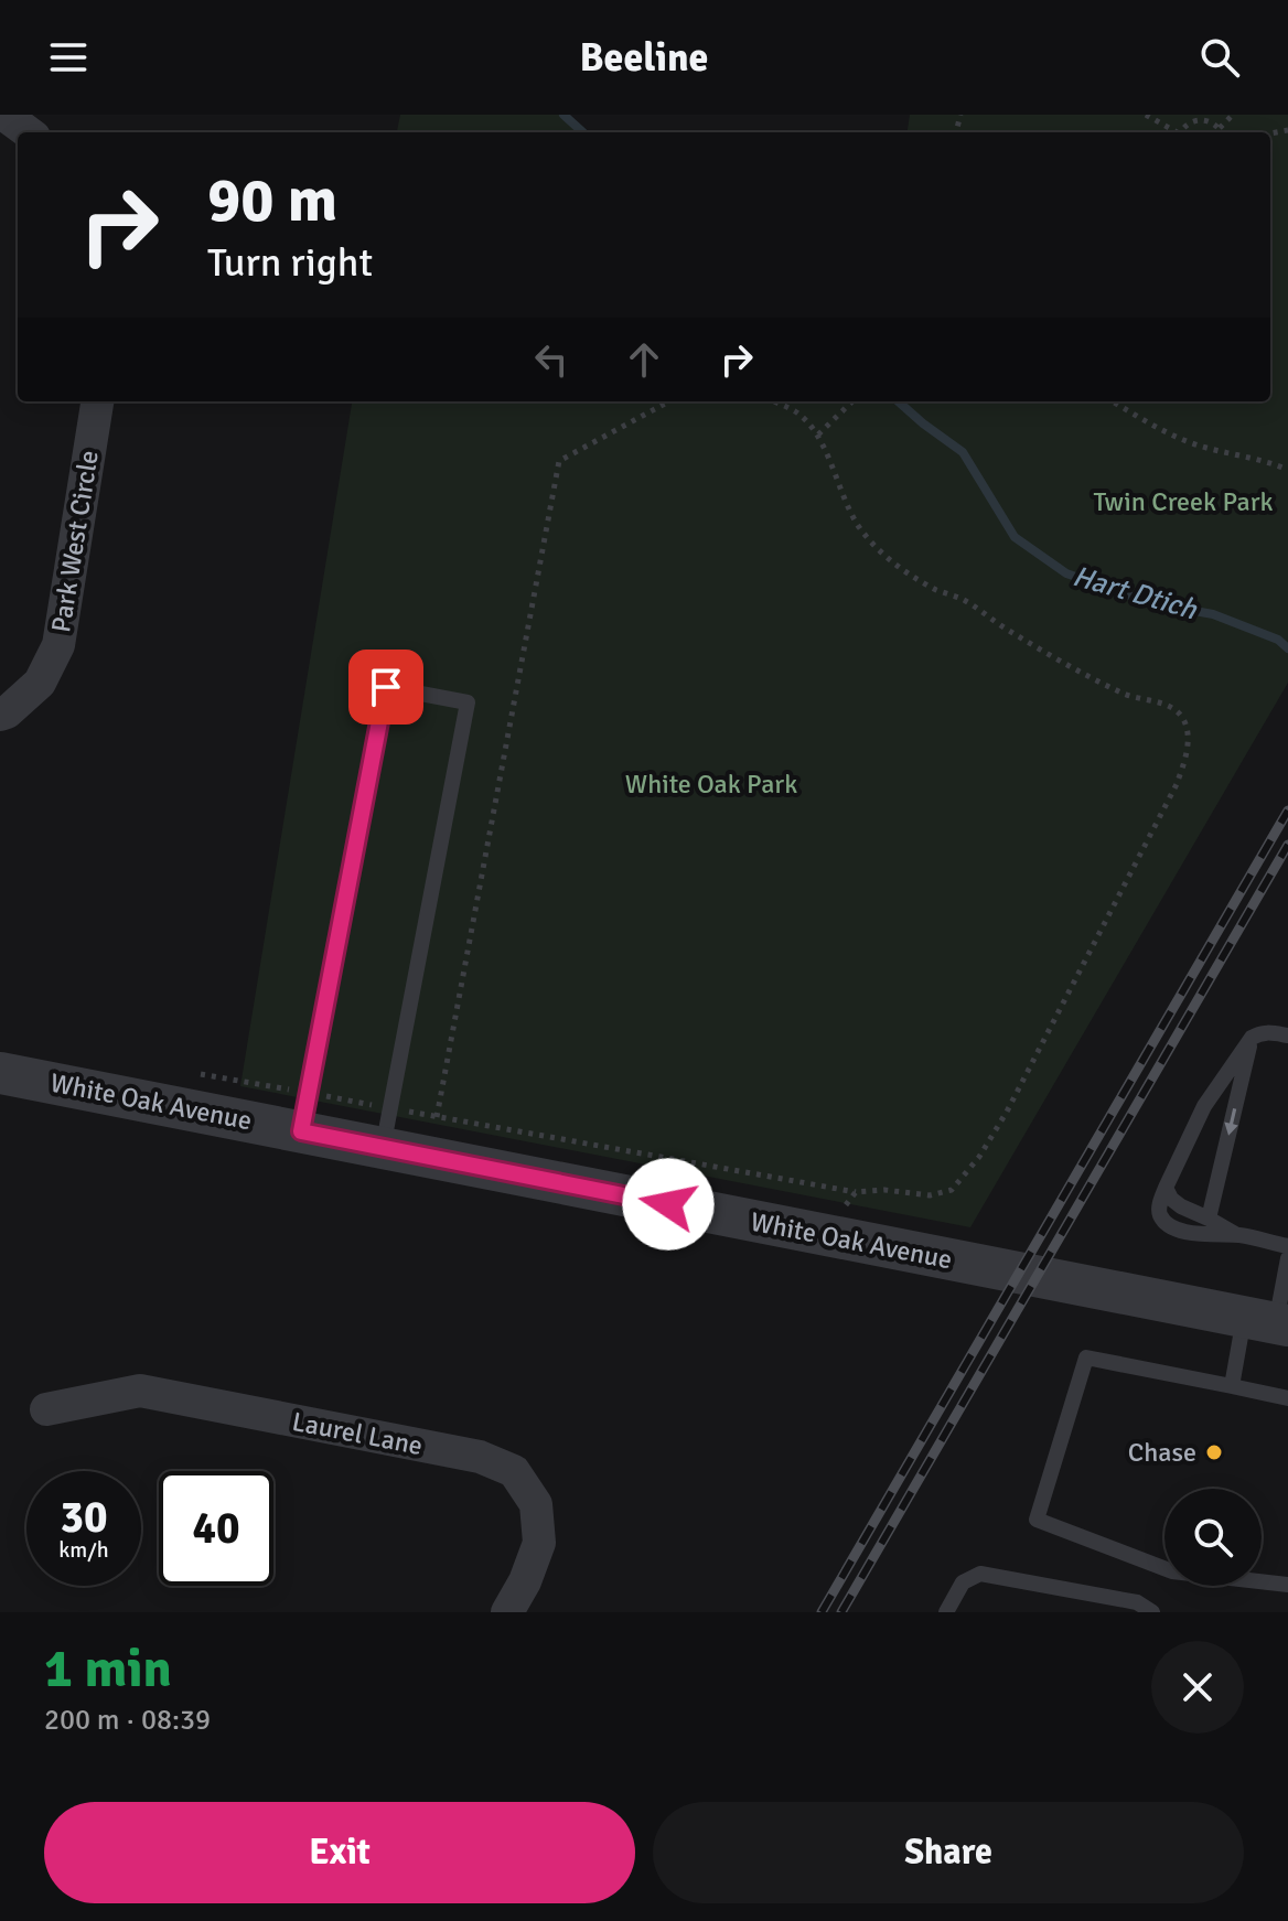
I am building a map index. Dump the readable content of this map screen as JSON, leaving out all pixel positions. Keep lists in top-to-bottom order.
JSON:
{
  "streets": {
    "street": ["Park West Circle", "White Oak Avenue", "Laurel Lane"]
  },
  "water": ["Hart Dtich"],
  "parks": ["Twin Creek Park", "White Oak Park"],
  "places": ["Chase"],
  "page": {
    "header": "Beeline",
    "turn": ["90 m", "Turn right"],
    "speed": "30 km/h",
    "limit": "40",
    "heading": ["1 min", "200 m · 08:39"],
    "buttons": ["Exit", "Share"]
  }
}
